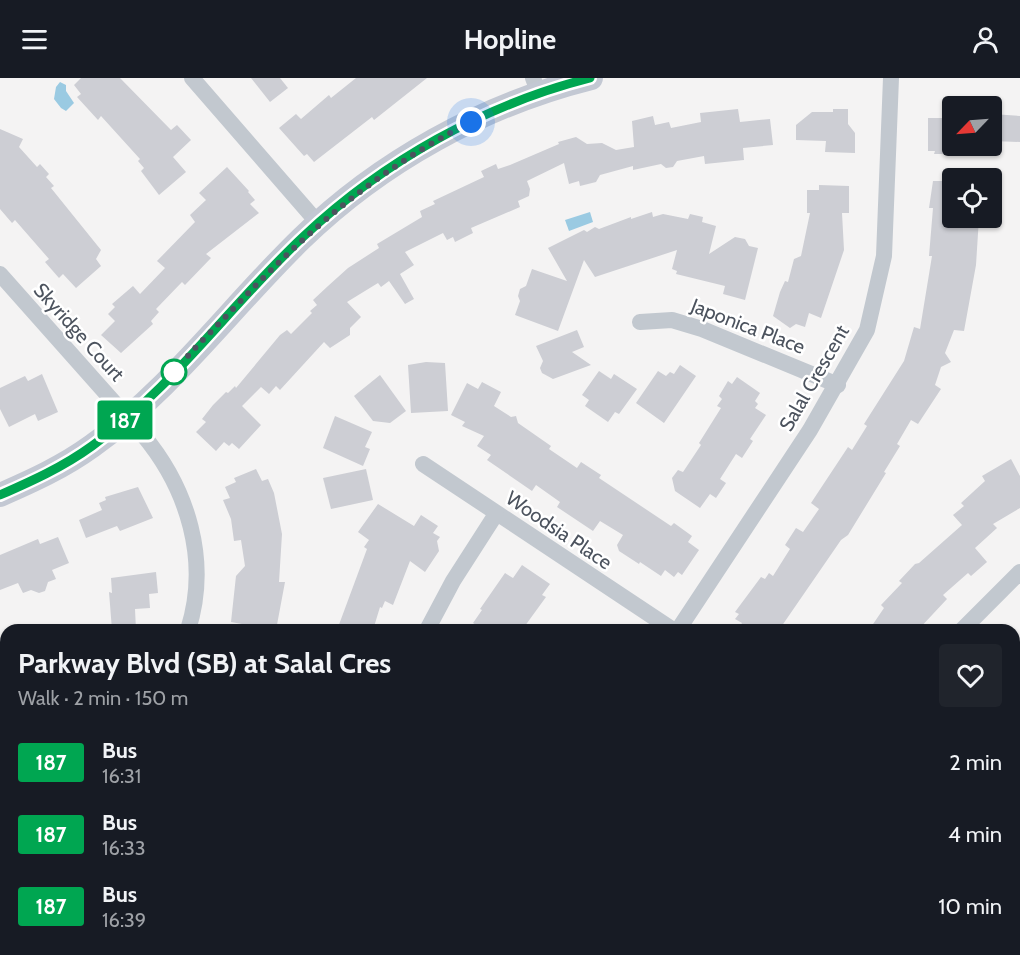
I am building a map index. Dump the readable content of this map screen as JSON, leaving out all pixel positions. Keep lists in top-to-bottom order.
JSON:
{
  "streets": {
    "street": [
      "Japonica Place",
      "Skyridge Court",
      "Salal Crescent",
      "Woodsia Place"
    ]
  },
  "crossings": [
    ["Japonica Place", "Salal Crescent"]
  ],
  "lines": ["bus line 187"],
  "north": "bottom left",
  "page": {
    "header": "Hopline",
    "on_map": "187",
    "heading": ["Parkway Blvd (SB) at Salal Cres", "Walk · 2 min · 150 m"],
    "list": [
      {
        "mark": "187",
        "name": "Bus",
        "note": "16:31",
        "value": "2 min"
      },
      {
        "mark": "187",
        "name": "Bus",
        "note": "16:33",
        "value": "4 min"
      },
      {
        "mark": "187",
        "name": "Bus",
        "note": "16:39",
        "value": "10 min"
      }
    ]
  }
}
